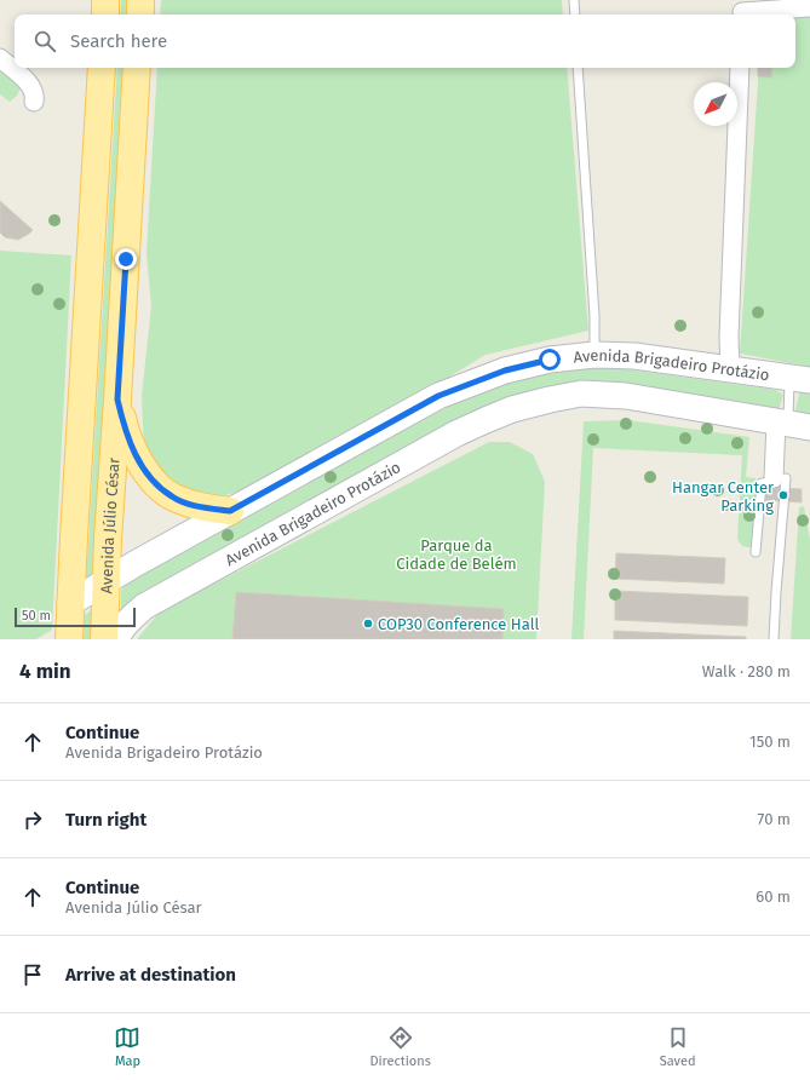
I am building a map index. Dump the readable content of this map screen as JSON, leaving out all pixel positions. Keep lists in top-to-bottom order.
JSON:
{
  "streets": {
    "main road": ["Avenida Brigadeiro Protázio", "Avenida Júlio César"]
  },
  "crossings": [
    ["Avenida Brigadeiro Protázio", "Avenida Júlio César"]
  ],
  "parks": ["Parque da Cidade de Belém"],
  "places": ["Hangar Center Parking", "COP30 Conference Hall"],
  "scale_bar": "50 m",
  "north": "bottom left",
  "page": {
    "search": "Search here",
    "scale": "50 m",
    "heading": ["4 min", "Walk · 280 m"],
    "list": [
      ["Continue", "Avenida Brigadeiro Protázio", "150 m"],
      ["Turn right", "70 m"],
      ["Continue", "Avenida Júlio César", "60 m"],
      "Arrive at destination"
    ],
    "nav": ["Map", "Directions", "Saved"]
  }
}
